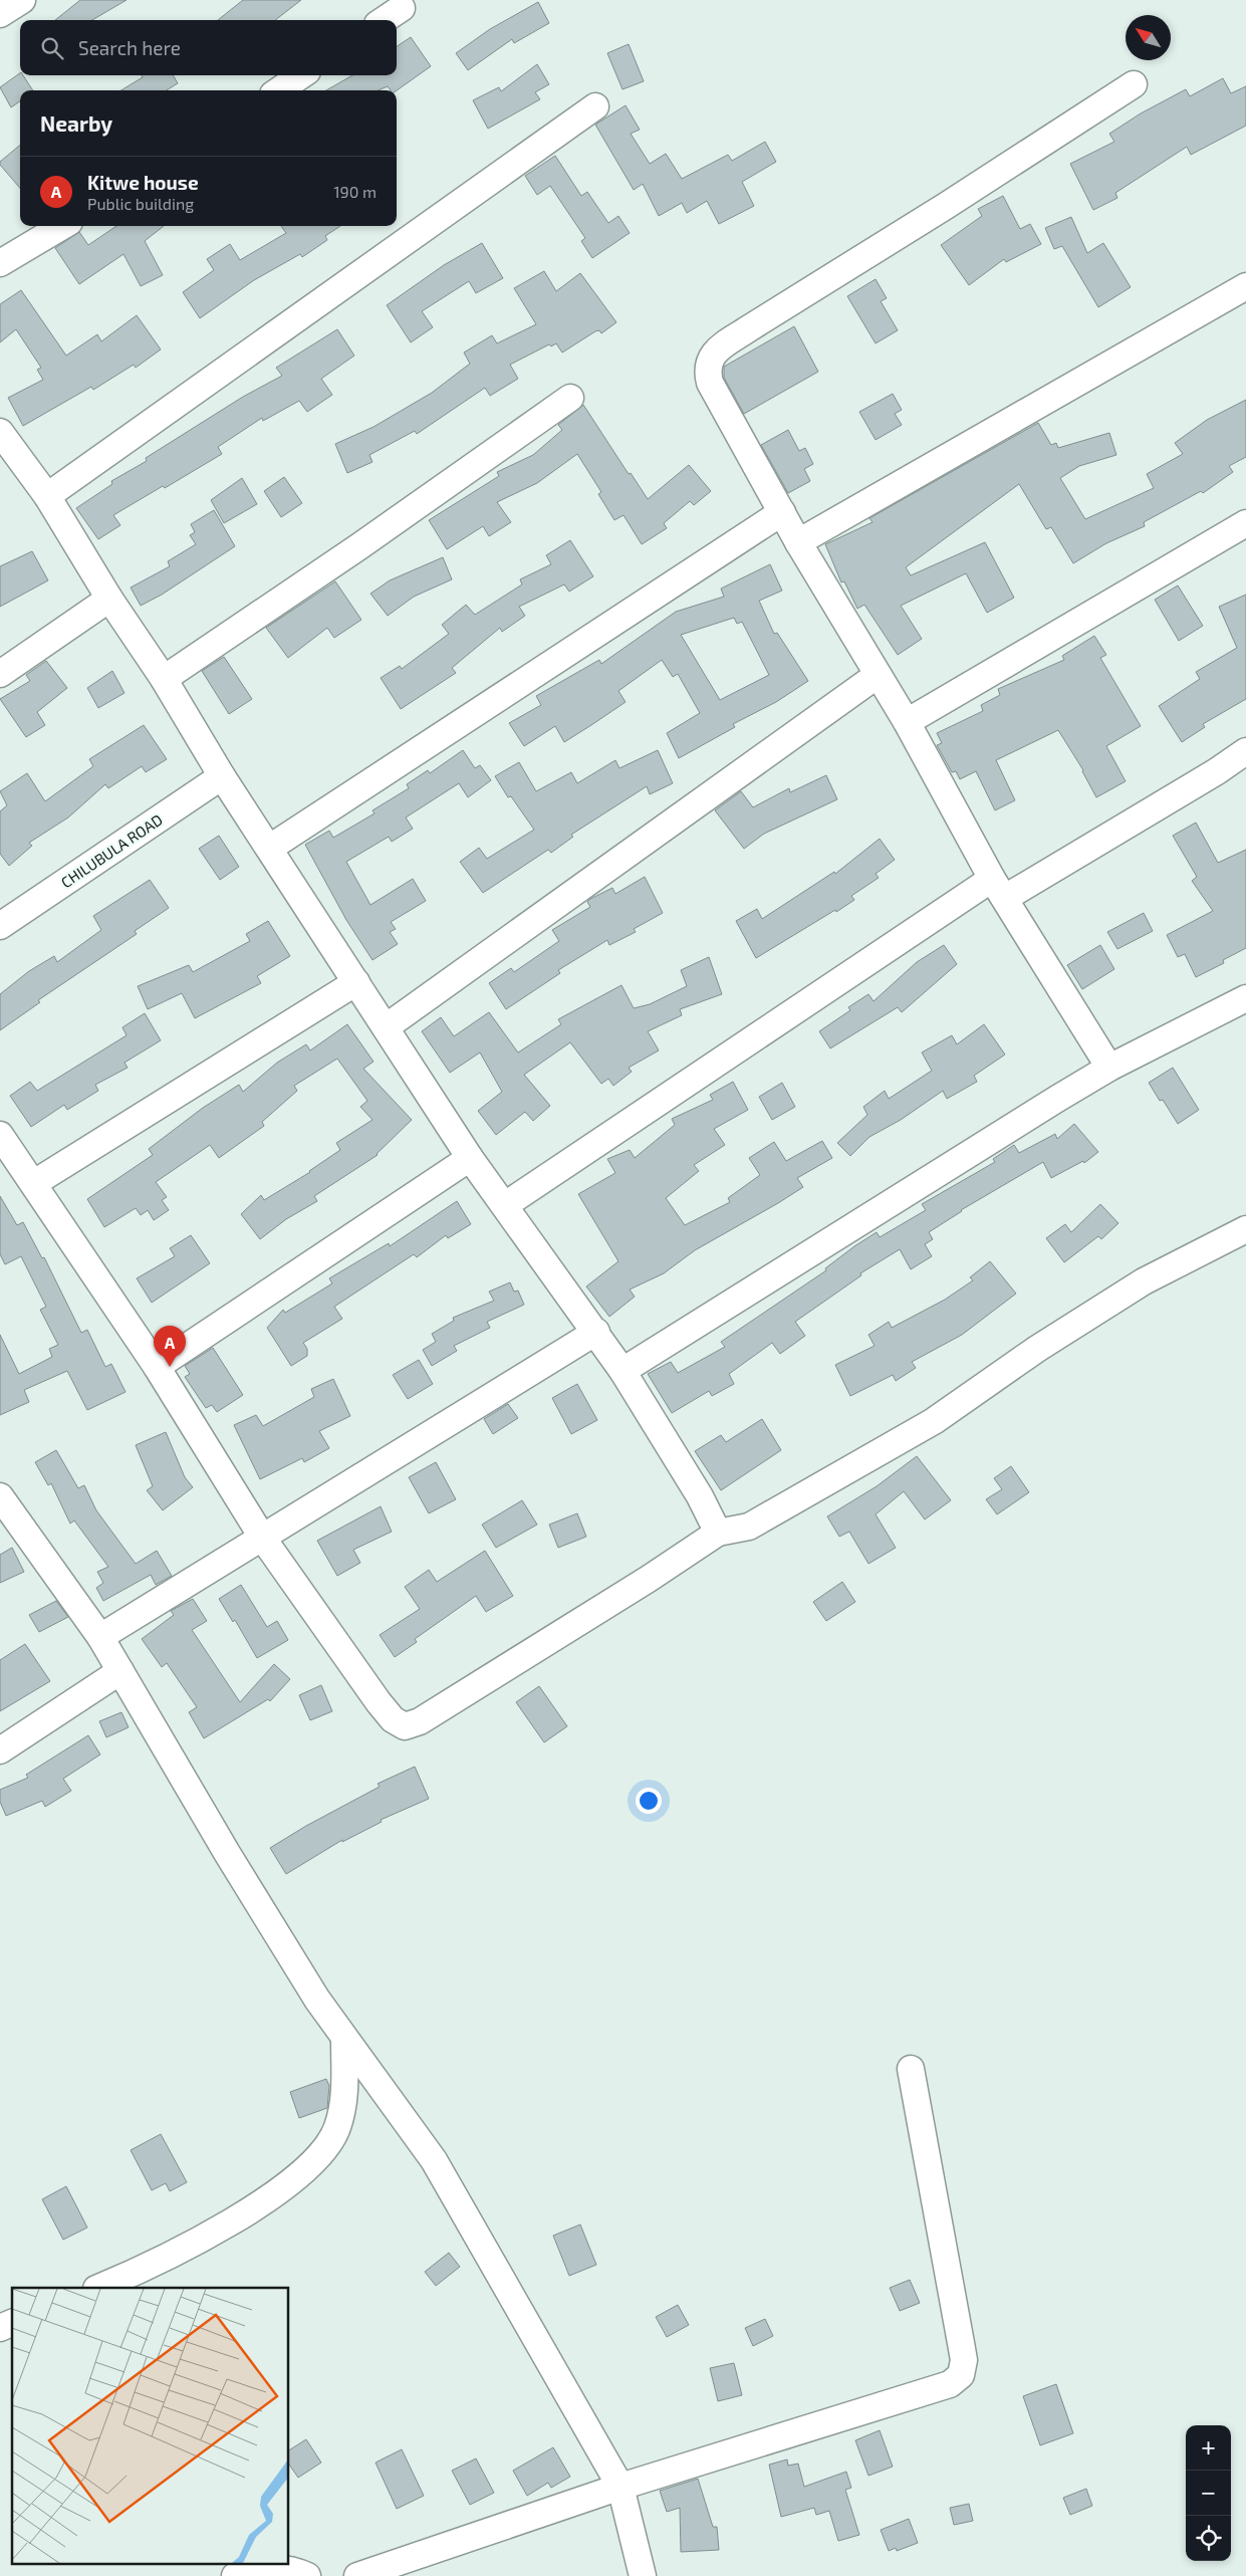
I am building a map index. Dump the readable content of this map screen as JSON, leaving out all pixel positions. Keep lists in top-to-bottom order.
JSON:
{
  "streets": {
    "street": ["CHILUBULA ROAD"]
  },
  "north": "top left",
  "page": {
    "search": "Search here",
    "heading": "Nearby",
    "list": [
      {
        "mark": "A",
        "name": "Kitwe house",
        "note": "Public building",
        "value": "190 m"
      }
    ],
    "pins": "A",
    "map_buttons": ["+", "−"]
  }
}
